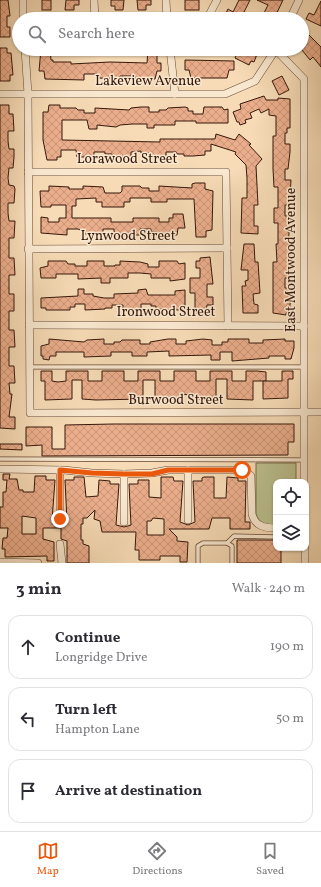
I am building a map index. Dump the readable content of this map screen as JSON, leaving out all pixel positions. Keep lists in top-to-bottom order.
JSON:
{
  "streets": {
    "street": [
      "Lakeview Avenue",
      "Lorawood Street",
      "Lynwood Street",
      "East Montwood Avenue",
      "Ironwood Street",
      "Burwood Street"
    ]
  },
  "crossings": [
    ["Lorawood Street", "Lynwood Street"],
    ["East Montwood Avenue", "Ironwood Street"],
    ["East Montwood Avenue", "Burwood Street"]
  ],
  "page": {
    "search": "Search here",
    "heading": ["3 min", "Walk · 240 m"],
    "list": [
      ["Continue", "Longridge Drive", "190 m"],
      ["Turn left", "Hampton Lane", "50 m"],
      "Arrive at destination"
    ],
    "nav": ["Map", "Directions", "Saved"]
  }
}
